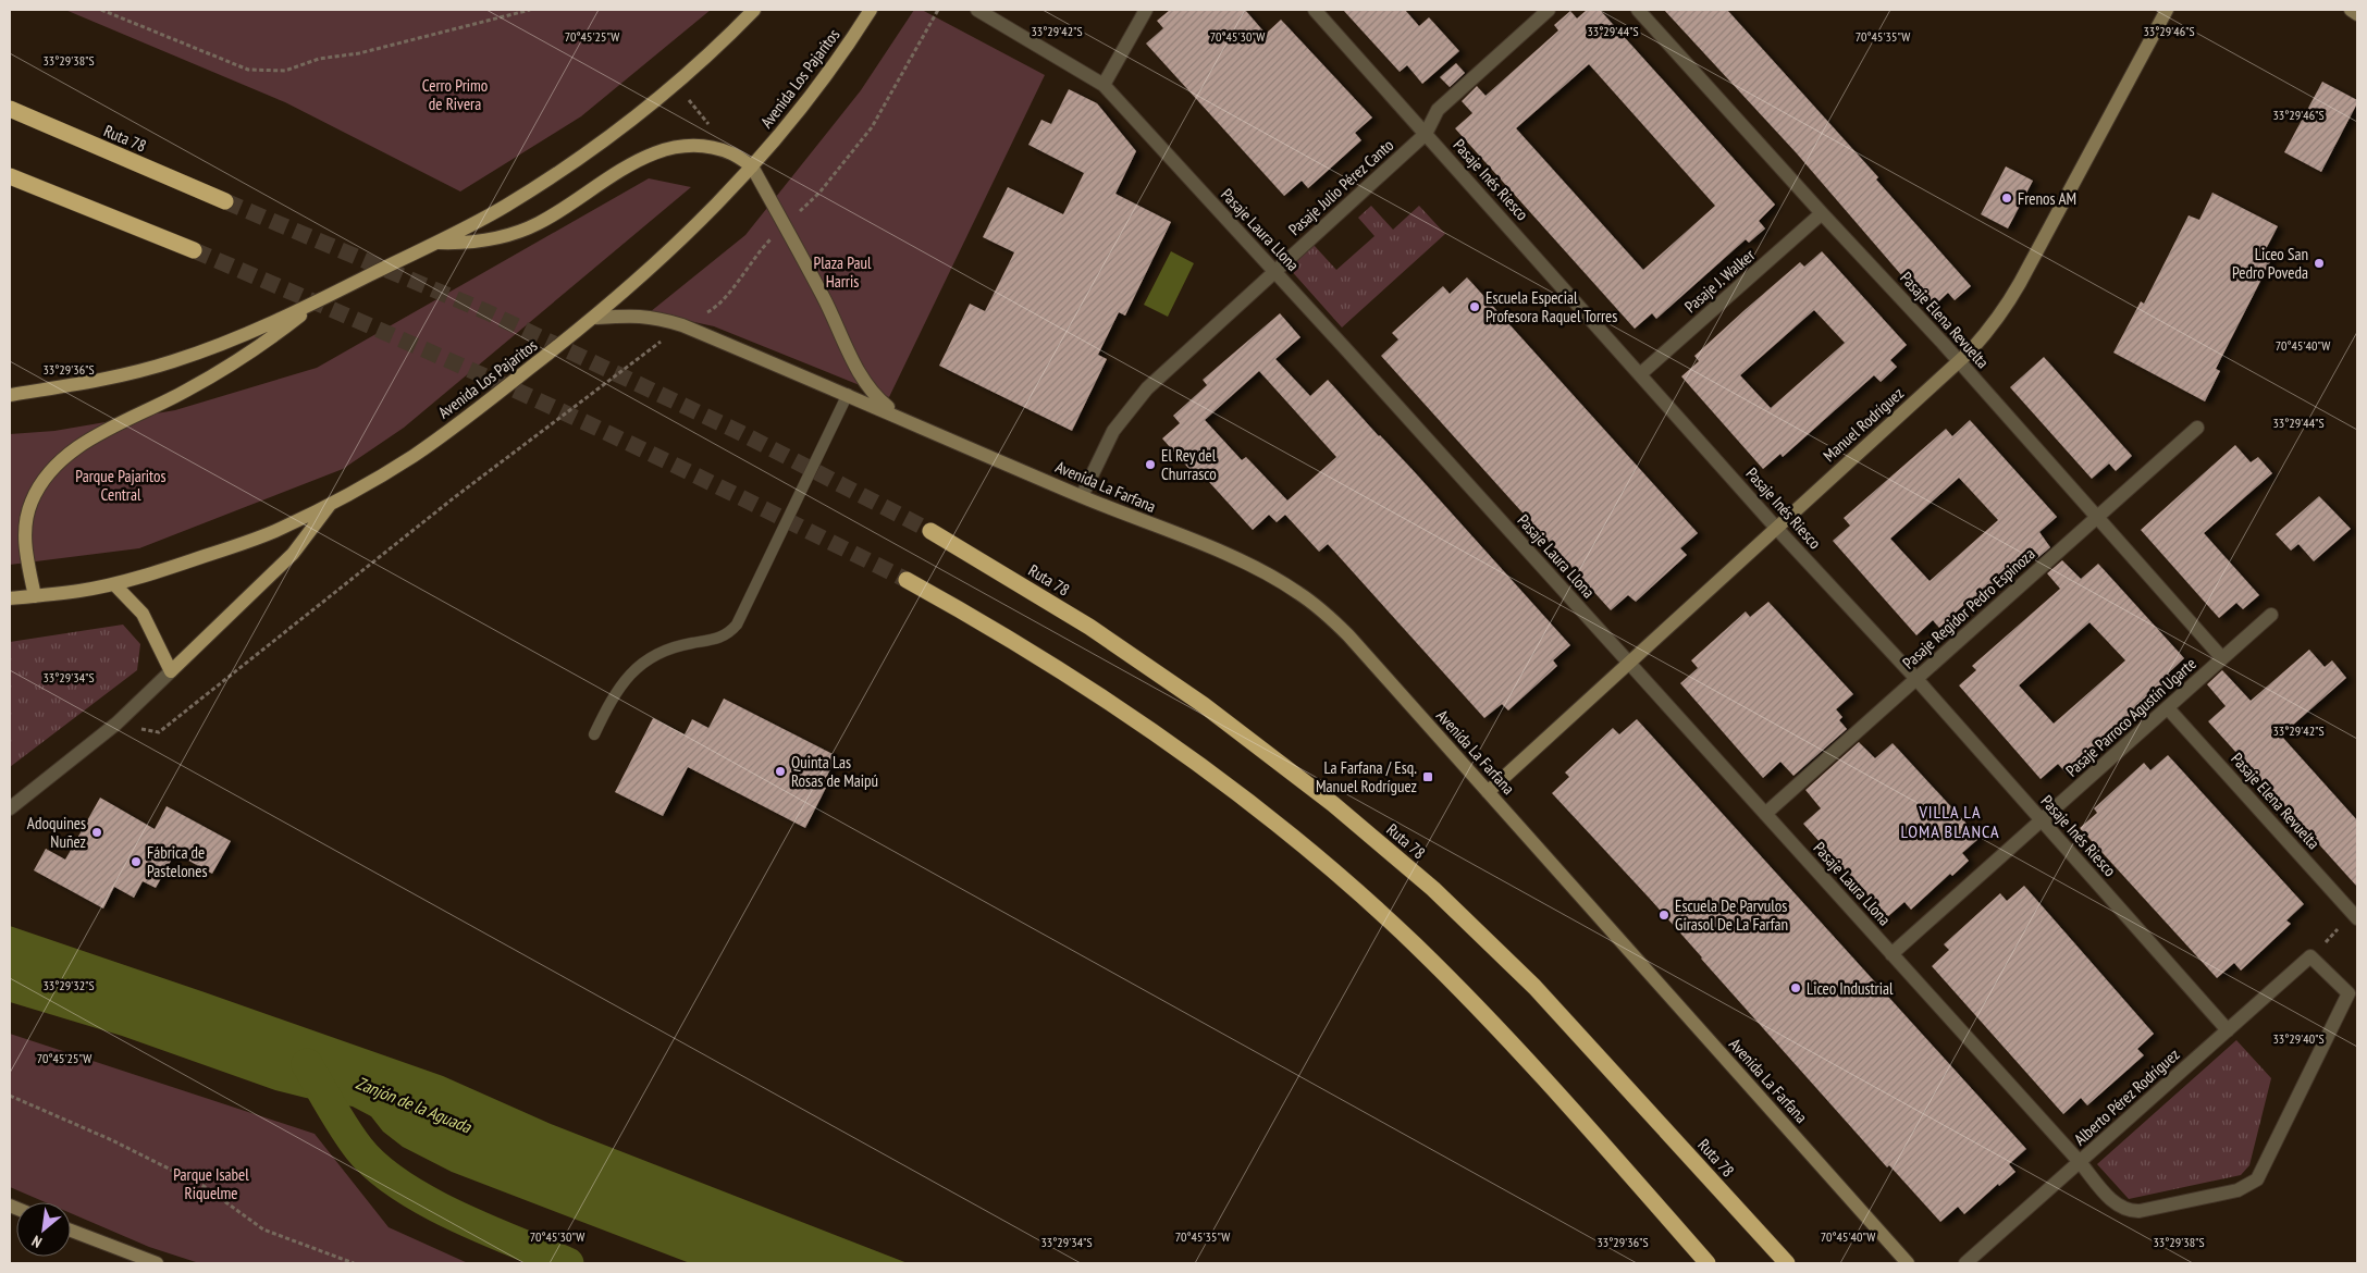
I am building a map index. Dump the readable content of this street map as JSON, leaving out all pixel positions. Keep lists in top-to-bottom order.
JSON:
{
  "streets": {
    "highway": ["Ruta 78"],
    "main road": ["Avenida Los Pajaritos"],
    "street": [
      "Pasaje Inés Riesco",
      "Pasaje Julio Pérez Canto",
      "Pasaje Laura Llona",
      "Pasaje J. Walker",
      "Pasaje Elena Revuelta",
      "Manuel Rodríguez",
      "Avenida La Farfana",
      "Pasaje Regidor Pedro Espinoza",
      "Pasaje Parroco Agustín Ugarte",
      "Alberto Pérez Rodríguez"
    ]
  },
  "crossings": [
    ["Avenida Los Pajaritos", "Avenida La Farfana"],
    ["Pasaje Inés Riesco", "Pasaje Julio Pérez Canto"],
    ["Pasaje Inés Riesco", "Pasaje J. Walker"],
    ["Pasaje Inés Riesco", "Manuel Rodríguez"],
    ["Pasaje Inés Riesco", "Pasaje Regidor Pedro Espinoza"],
    ["Pasaje Inés Riesco", "Pasaje Parroco Agustín Ugarte"],
    ["Pasaje Inés Riesco", "Alberto Pérez Rodríguez"],
    ["Pasaje Julio Pérez Canto", "Pasaje Laura Llona"],
    ["Pasaje Julio Pérez Canto", "Avenida La Farfana"],
    ["Pasaje Laura Llona", "Manuel Rodríguez"],
    ["Pasaje Laura Llona", "Pasaje Regidor Pedro Espinoza"],
    ["Pasaje Laura Llona", "Pasaje Parroco Agustín Ugarte"],
    ["Pasaje Laura Llona", "Alberto Pérez Rodríguez"],
    ["Pasaje J. Walker", "Pasaje Elena Revuelta"],
    ["Pasaje Elena Revuelta", "Manuel Rodríguez"],
    ["Pasaje Elena Revuelta", "Pasaje Regidor Pedro Espinoza"],
    ["Pasaje Elena Revuelta", "Pasaje Parroco Agustín Ugarte"],
    ["Manuel Rodríguez", "Avenida La Farfana"]
  ],
  "districts": ["VILLA LA LOMA BLANCA"],
  "water": ["Zanjón de la Aguada"],
  "parks": [
    "Cerro Primo de Rivera",
    "Plaza Paul Harris",
    "Parque Pajaritos Central",
    "Parque Isabel Riquelme"
  ],
  "places": {
    "other": [
      "Frenos AM",
      "Liceo San Pedro Poveda",
      "Escuela Especial Profesora Raquel Torres",
      "El Rey del Churrasco",
      "Quinta Las Rosas de Maipú",
      "Adoquines Nuñez",
      "Fábrica de Pastelones",
      "Escuela De Parvulos Girasol De La Farfan",
      "Liceo Industrial"
    ],
    "transit": ["La Farfana / Esq. Manuel Rodríguez"]
  },
  "north": "bottom left",
  "coordinates": [
    "33°29'42\"S",
    "33°29'44\"S",
    "33°29'46\"S",
    "70°45'25\"W",
    "70°45'30\"W",
    "70°45'35\"W",
    "33°29'38\"S",
    "70°45'40\"W",
    "33°29'36\"S",
    "33°29'34\"S",
    "33°29'32\"S",
    "33°29'40\"S"
  ]
}
